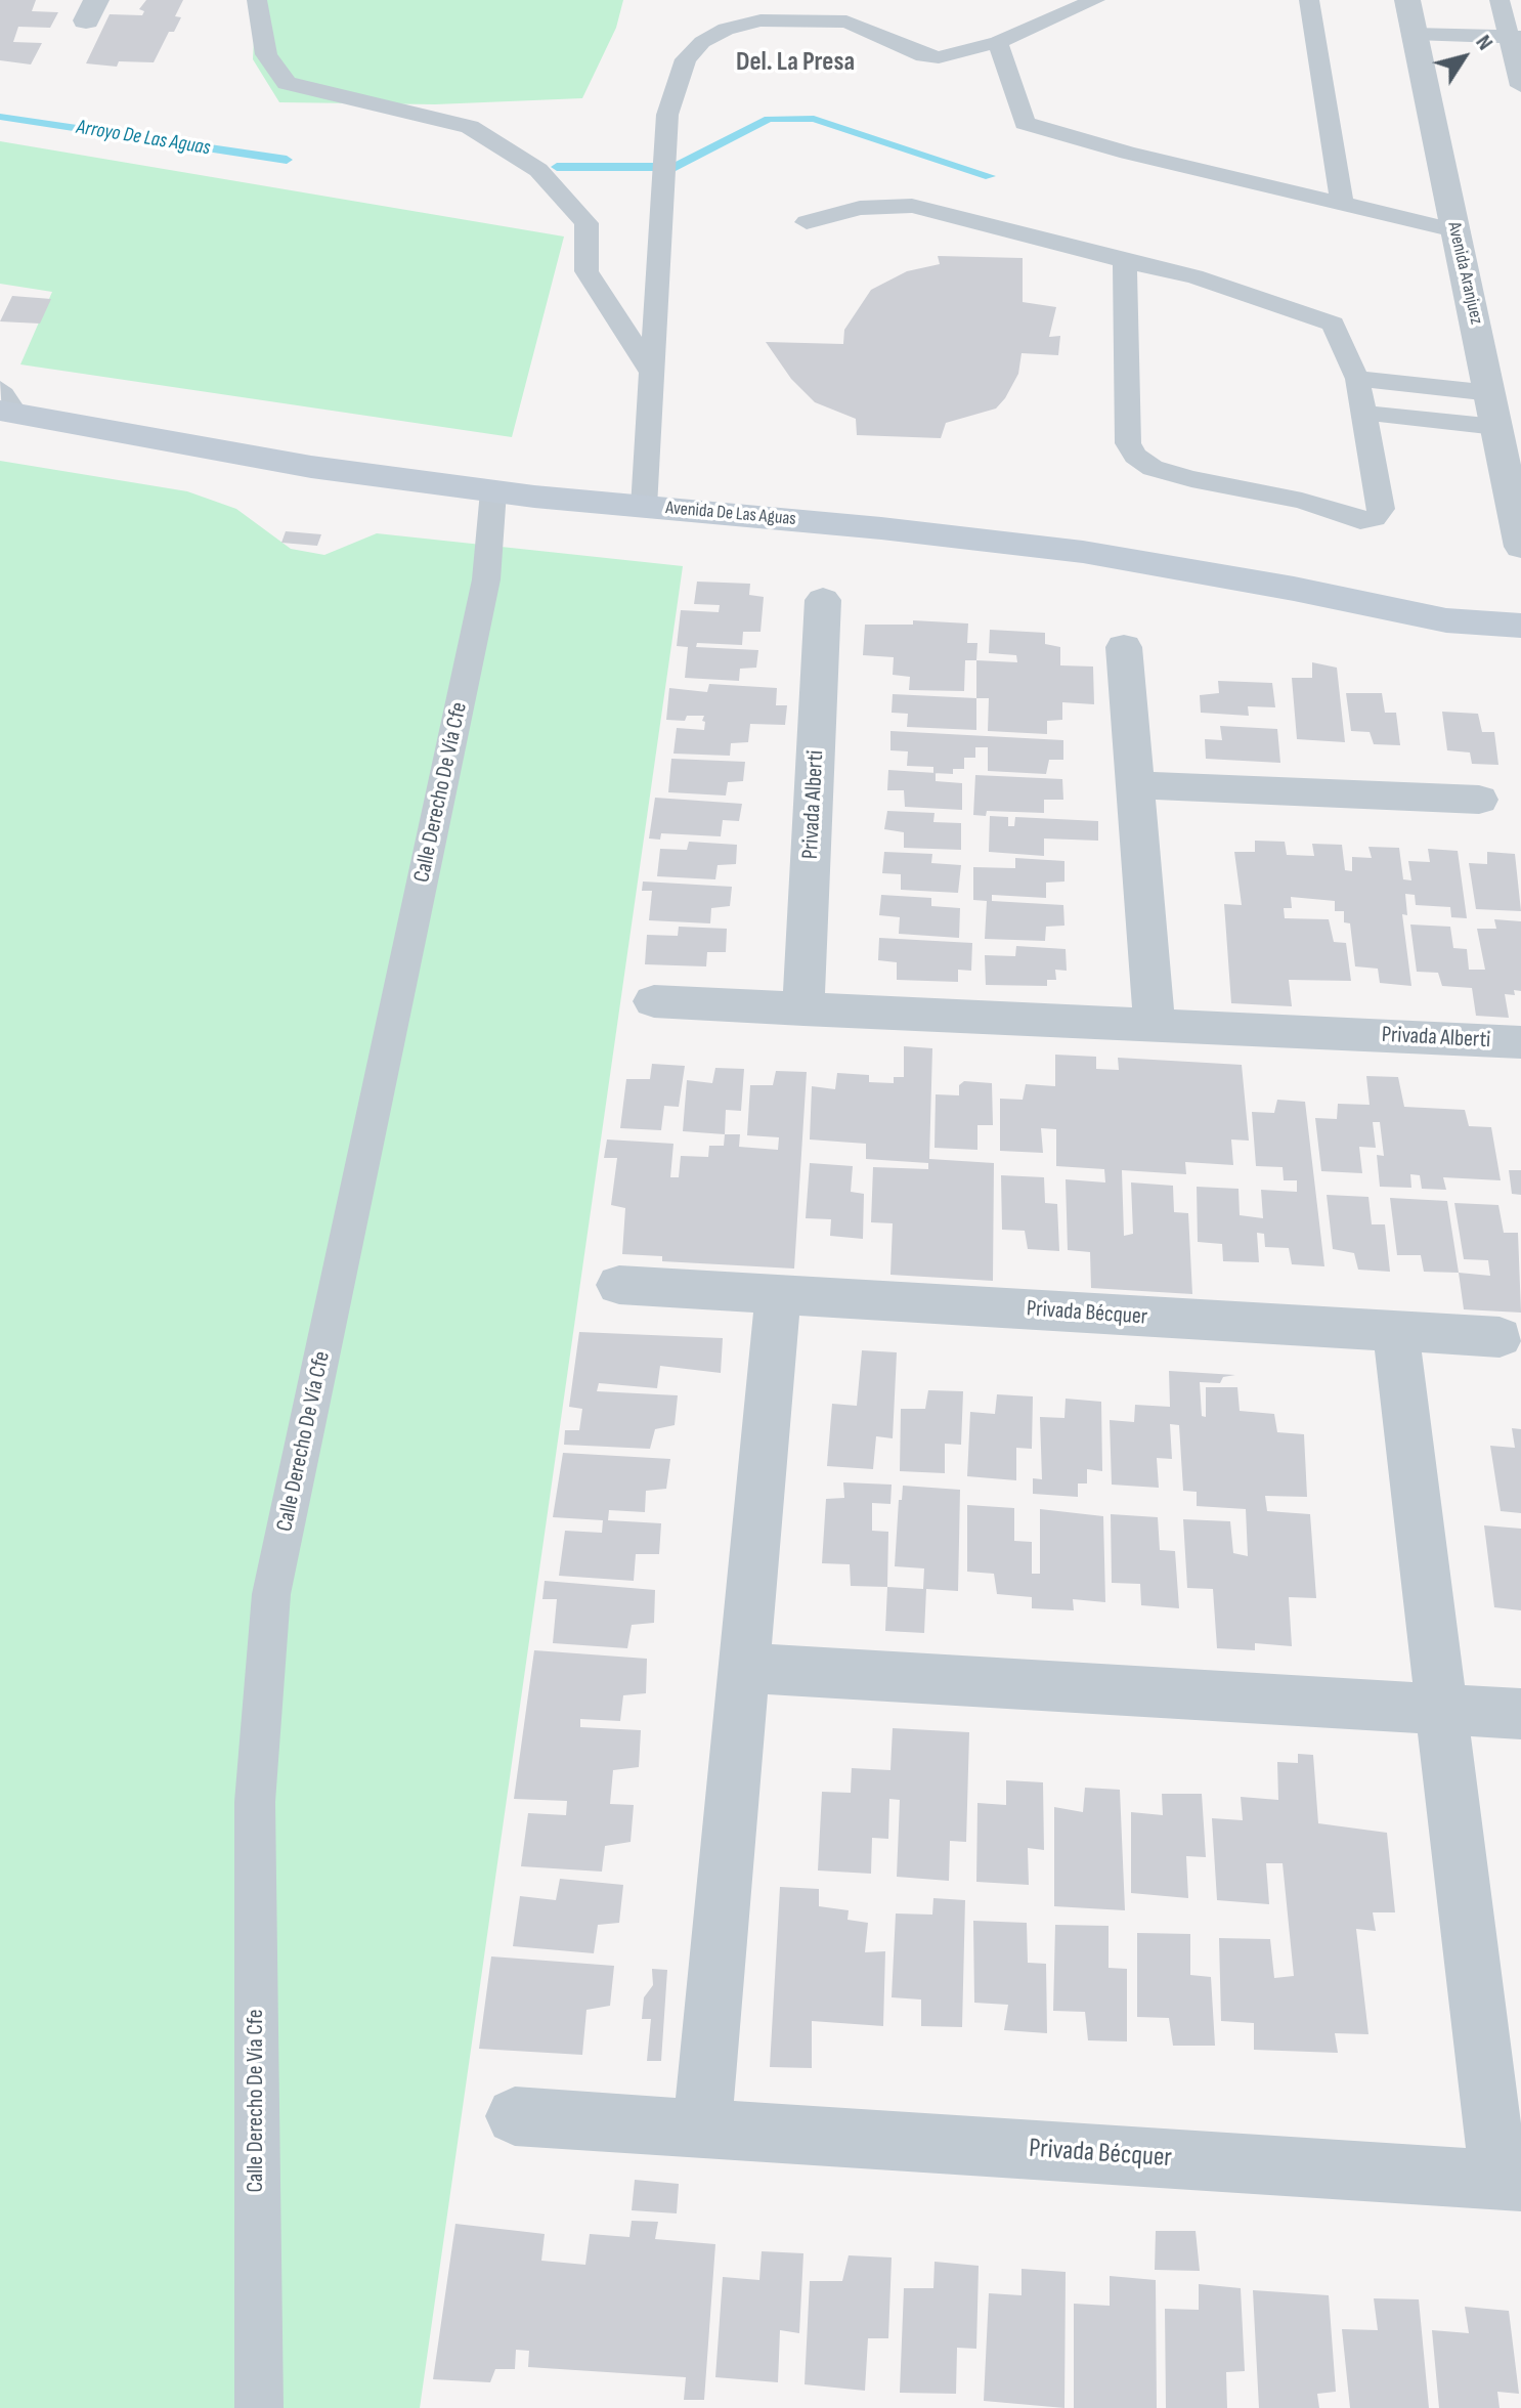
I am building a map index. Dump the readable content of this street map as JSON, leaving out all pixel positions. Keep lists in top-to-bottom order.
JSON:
{
  "streets": {
    "main road": ["Avenida De Las Aguas"],
    "street": ["Avenida Aranjuez", "Privada Alberti", "Privada Bécquer"],
    "lane": ["Calle Derecho De Vía Cfe"]
  },
  "crossings": [
    ["Avenida De Las Aguas", "Calle Derecho De Vía Cfe"]
  ],
  "districts": ["Del. La Presa"],
  "water": ["Arroyo De Las Aguas"],
  "north": "top right"
}
